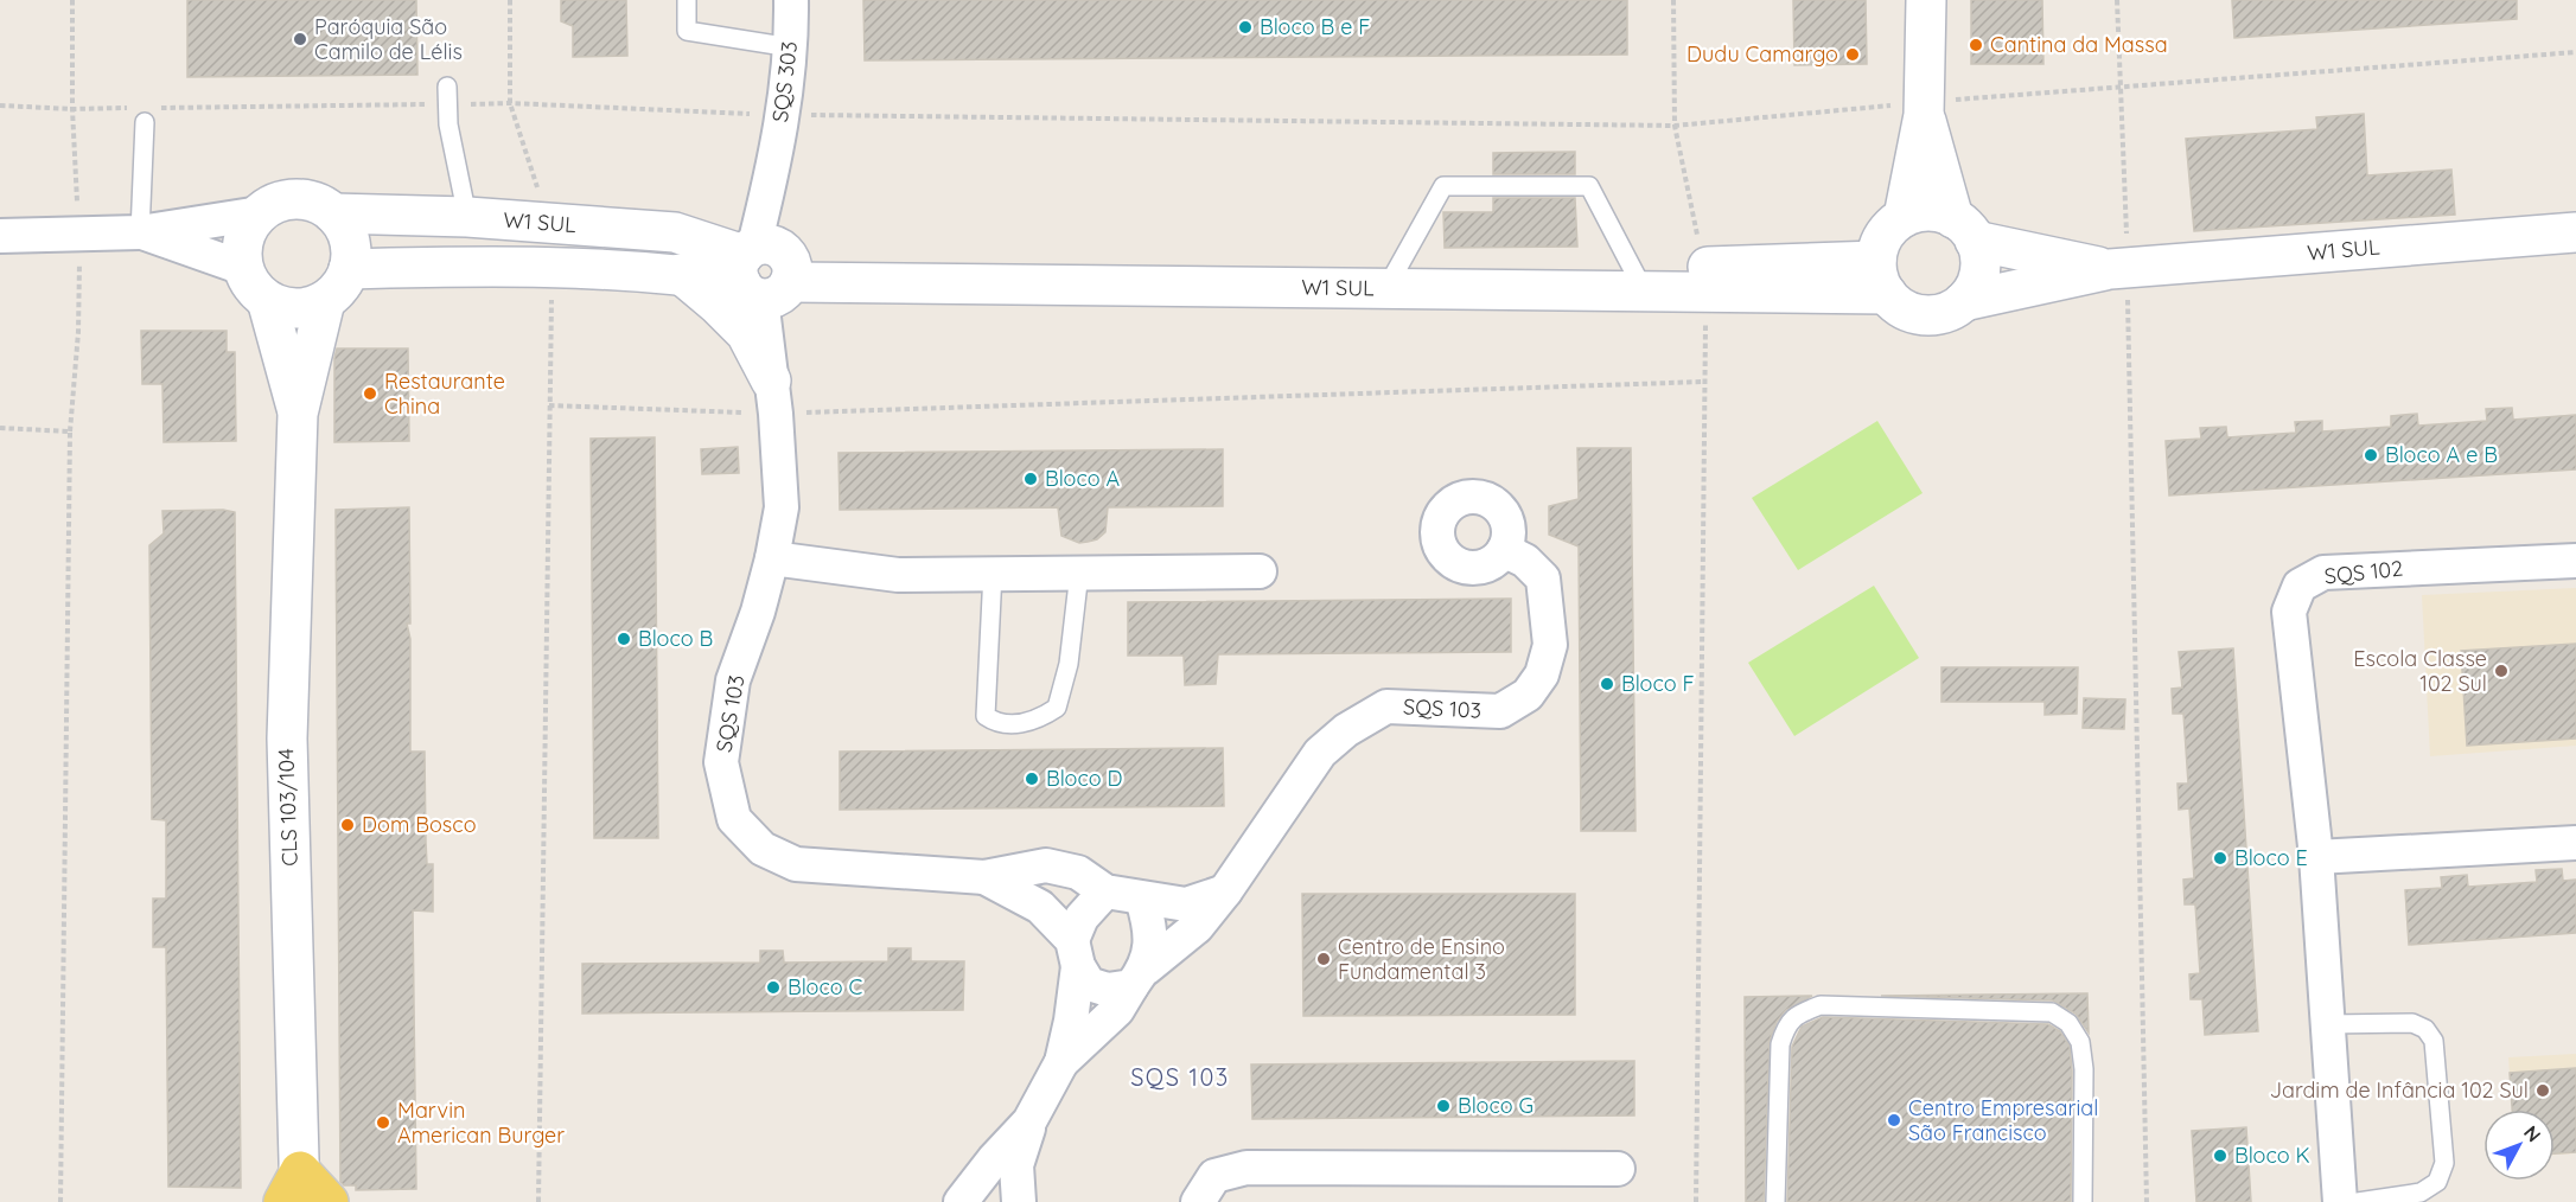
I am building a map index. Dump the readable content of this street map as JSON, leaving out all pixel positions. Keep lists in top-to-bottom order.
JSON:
{
  "streets": {
    "street": [
      "SQS 303",
      "W1 SUL",
      "SQS 102",
      "SQS 103",
      "CLS 103/104"
    ]
  },
  "crossings": [
    ["SQS 303", "W1 SUL"],
    ["SQS 303", "SQS 103"],
    ["W1 SUL", "SQS 103"],
    ["W1 SUL", "CLS 103/104"]
  ],
  "districts": ["SQS 103"],
  "places": [
    "Bloco B e F",
    "Paróquia São Camilo de Lélis",
    "Cantina da Massa",
    "Dudu Camargo",
    "Restaurante China",
    "Bloco A e B",
    "Bloco A",
    "Bloco B",
    "Escola Classe 102 Sul",
    "Bloco F",
    "Bloco D",
    "Dom Bosco",
    "Bloco E",
    "Centro de Ensino Fundamental 3",
    "Bloco C",
    "Jardim de Infância 102 Sul",
    "Bloco G",
    "Centro Empresarial São Francisco",
    "Marvin American Burger",
    "Bloco K"
  ],
  "north": "top right"
}
